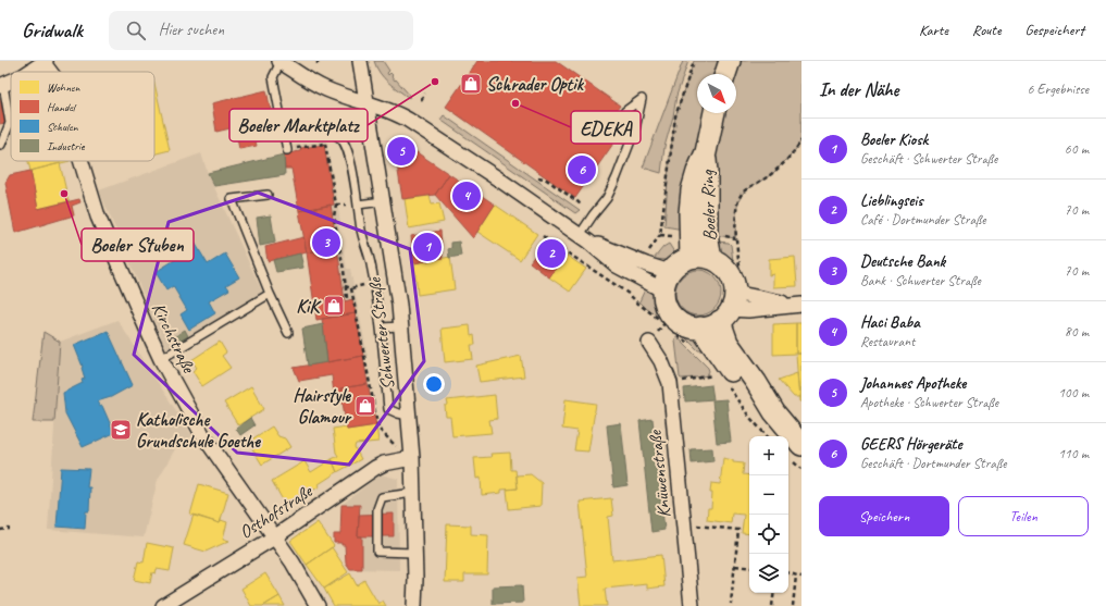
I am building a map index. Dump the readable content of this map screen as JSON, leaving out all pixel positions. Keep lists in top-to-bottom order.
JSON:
{
  "streets": {
    "main road": ["Boeler Ring"],
    "street": [
      "Schwerter Straße",
      "Kirchstraße",
      "Knüwenstraße",
      "Osthofstraße"
    ]
  },
  "crossings": [
    ["Schwerter Straße", "Osthofstraße"],
    ["Kirchstraße", "Osthofstraße"]
  ],
  "places": {
    "other": ["Boeler Marktplatz", "EDEKA", "Boeler Stuben"],
    "shop": ["Schrader Optik", "KiK", "Hairstyle Glamour"],
    "school or university": ["Katholische Grundschule Goethe"]
  },
  "legend": [
    "Wohnen",
    "Handel",
    "Schulen",
    "Industrie"
  ],
  "north": "bottom right",
  "page": {
    "header": "Gridwalk",
    "search": "Hier suchen",
    "nav": ["Karte", "Route", "Gespeichert"],
    "heading": ["In der Nähe", "6 Ergebnisse"],
    "list": [
      {
        "mark": "1",
        "name": "Boeler Kiosk",
        "note": "Geschäft · Schwerter Straße",
        "value": "60 m"
      },
      {
        "mark": "2",
        "name": "Lieblingseis",
        "note": "Café · Dortmunder Straße",
        "value": "70 m"
      },
      {
        "mark": "3",
        "name": "Deutsche Bank",
        "note": "Bank · Schwerter Straße",
        "value": "70 m"
      },
      {
        "mark": "4",
        "name": "Haci Baba",
        "note": "Restaurant",
        "value": "80 m"
      },
      {
        "mark": "5",
        "name": "Johannes Apotheke",
        "note": "Apotheke · Schwerter Straße",
        "value": "100 m"
      },
      {
        "mark": "6",
        "name": "GEERS Hörgeräte",
        "note": "Geschäft · Dortmunder Straße",
        "value": "110 m"
      }
    ],
    "pins": [
      "5",
      "6",
      "4",
      "3",
      "1",
      "2"
    ],
    "map_buttons": ["+", "−"],
    "buttons": ["Speichern", "Teilen"]
  }
}
